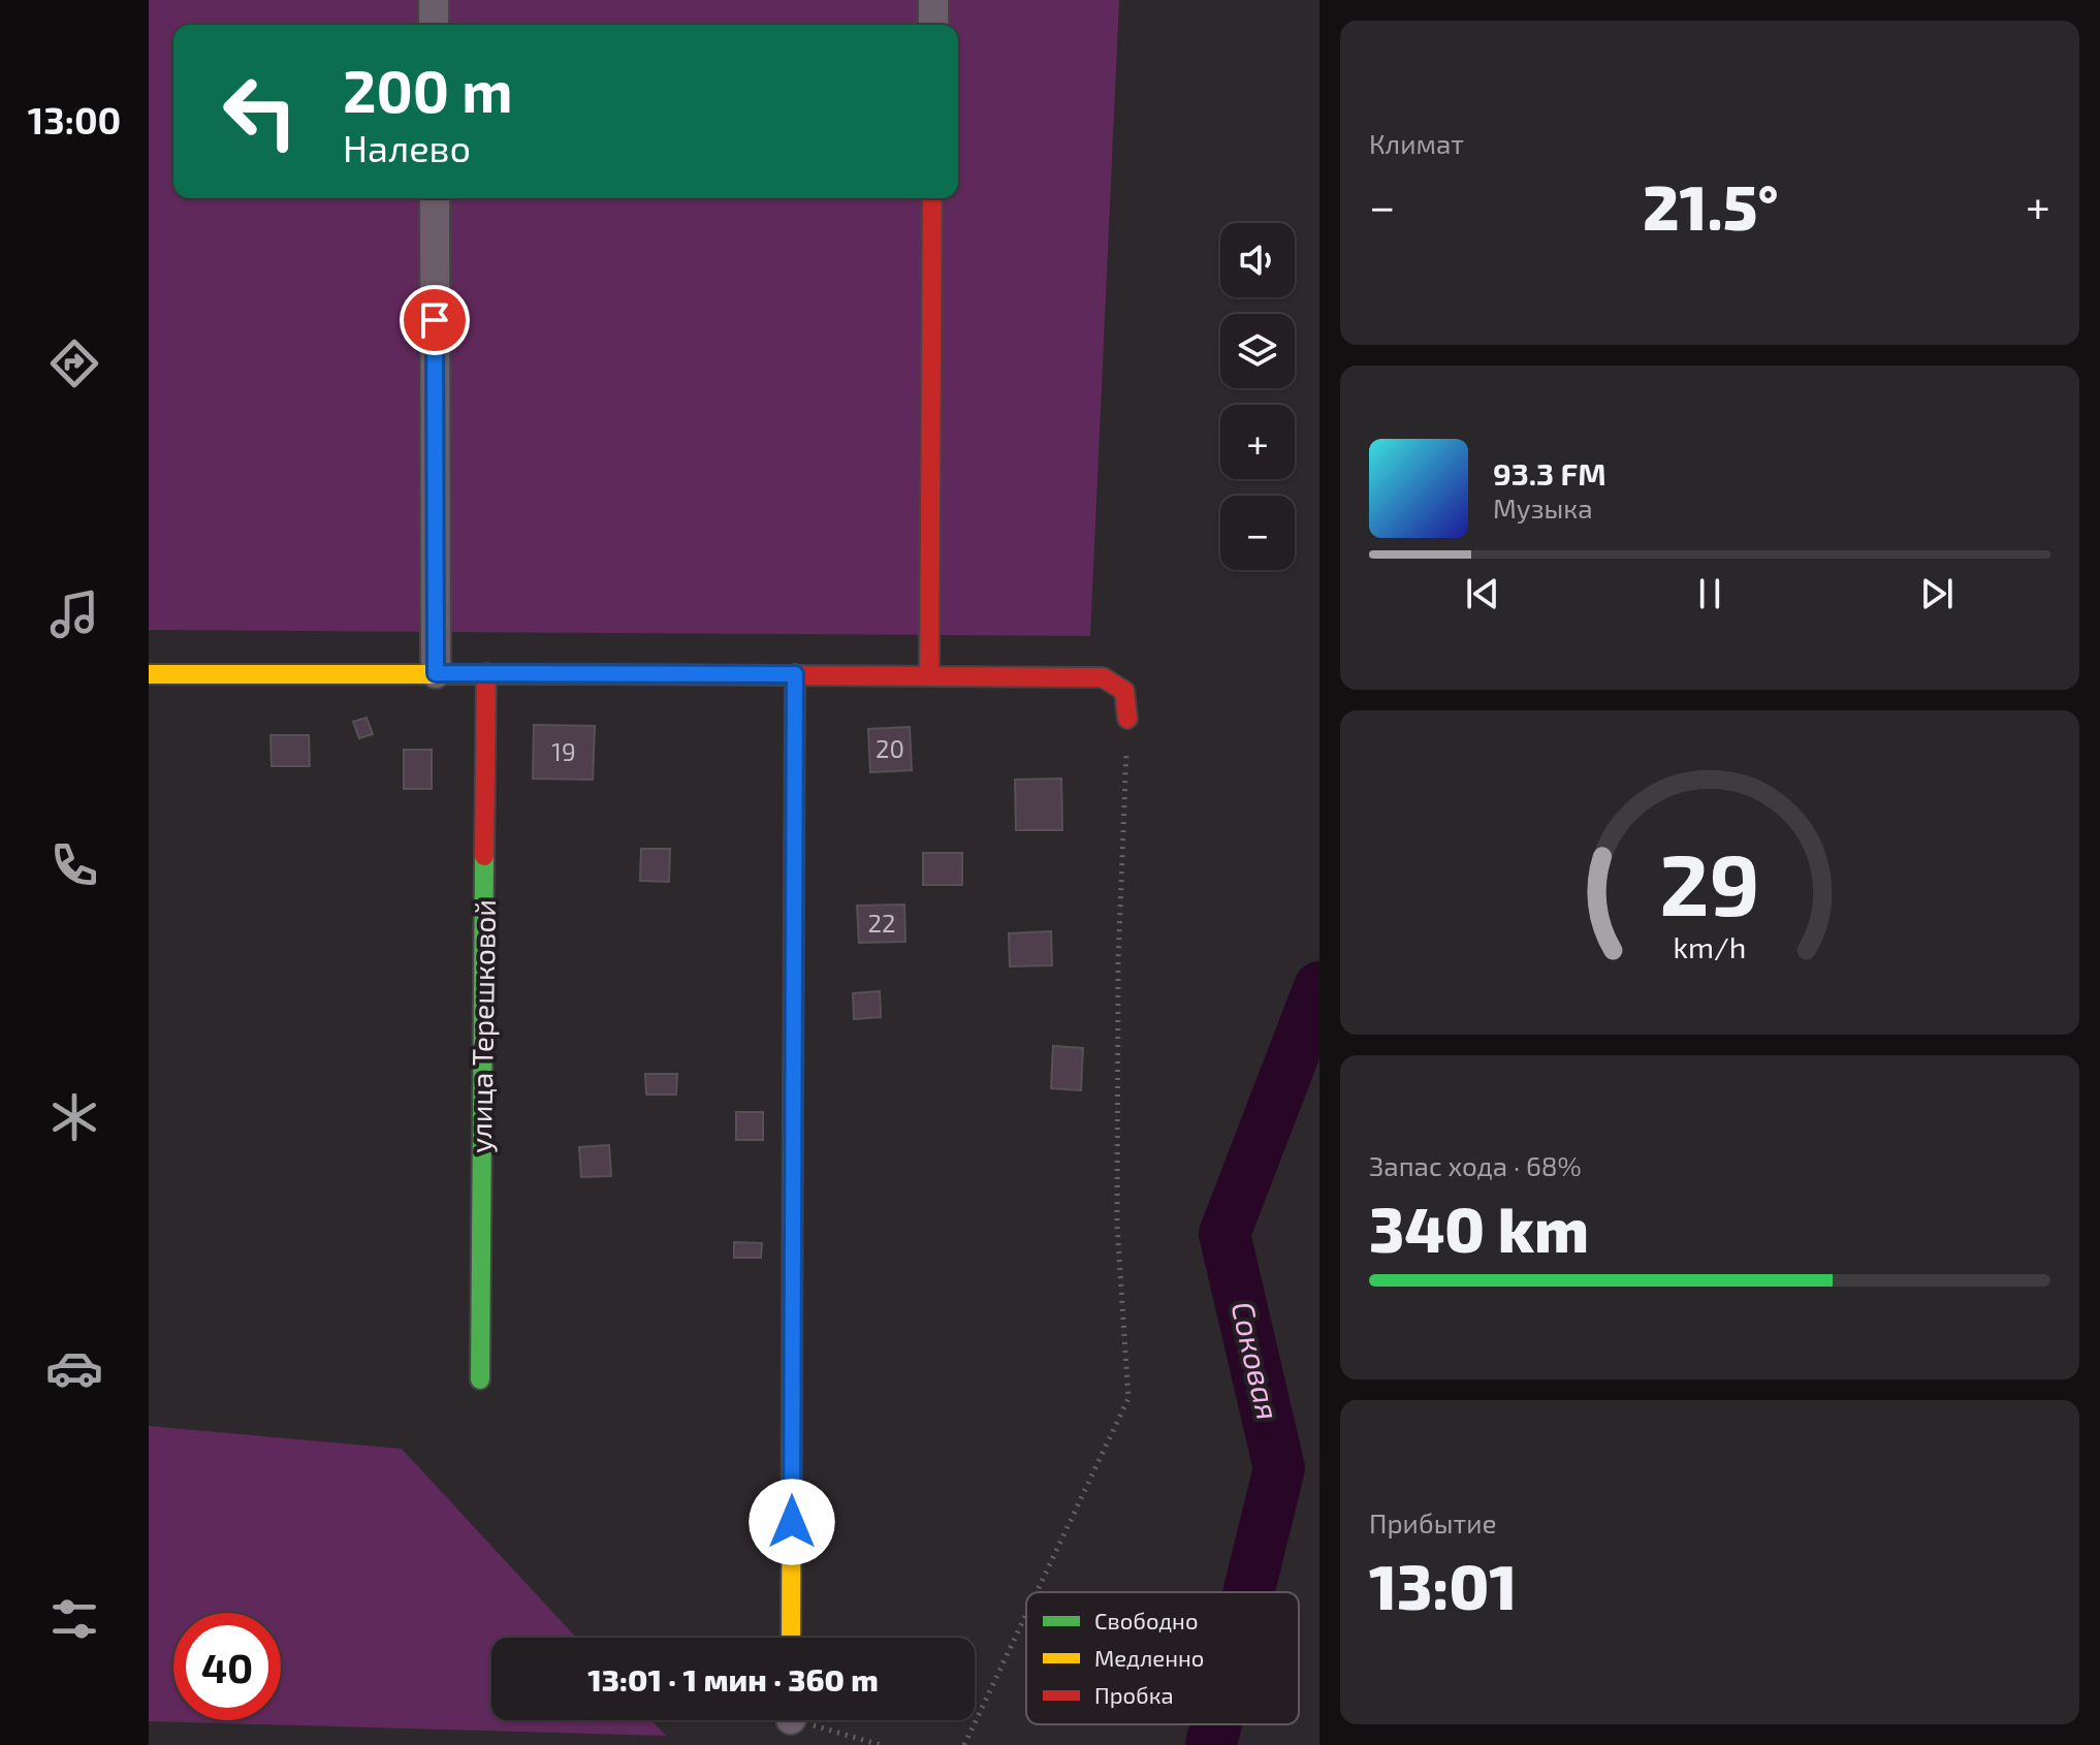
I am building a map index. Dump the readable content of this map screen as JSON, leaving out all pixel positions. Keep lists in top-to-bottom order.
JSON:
{
  "streets": {
    "street": ["улица Терешковой"]
  },
  "water": ["Соковая"],
  "house_numbers": ["20", "19", "22"],
  "legend": ["Свободно", "Медленно", "Пробка"],
  "page": {
    "tabs": "13:00",
    "tile": [
      "Климат",
      ["Запас хода · 68%", "340 km"],
      ["Прибытие", "13:01"]
    ],
    "turn": ["200 m", "Налево"],
    "heat": ["−", "21.5°", "+"],
    "map_buttons": ["+", "−"],
    "song": ["93.3 FM", "Музыка"],
    "limit": "40",
    "trip": "13:01 · 1 мин · 360 m",
    "gauge": ["29", "km/h"]
  }
}
